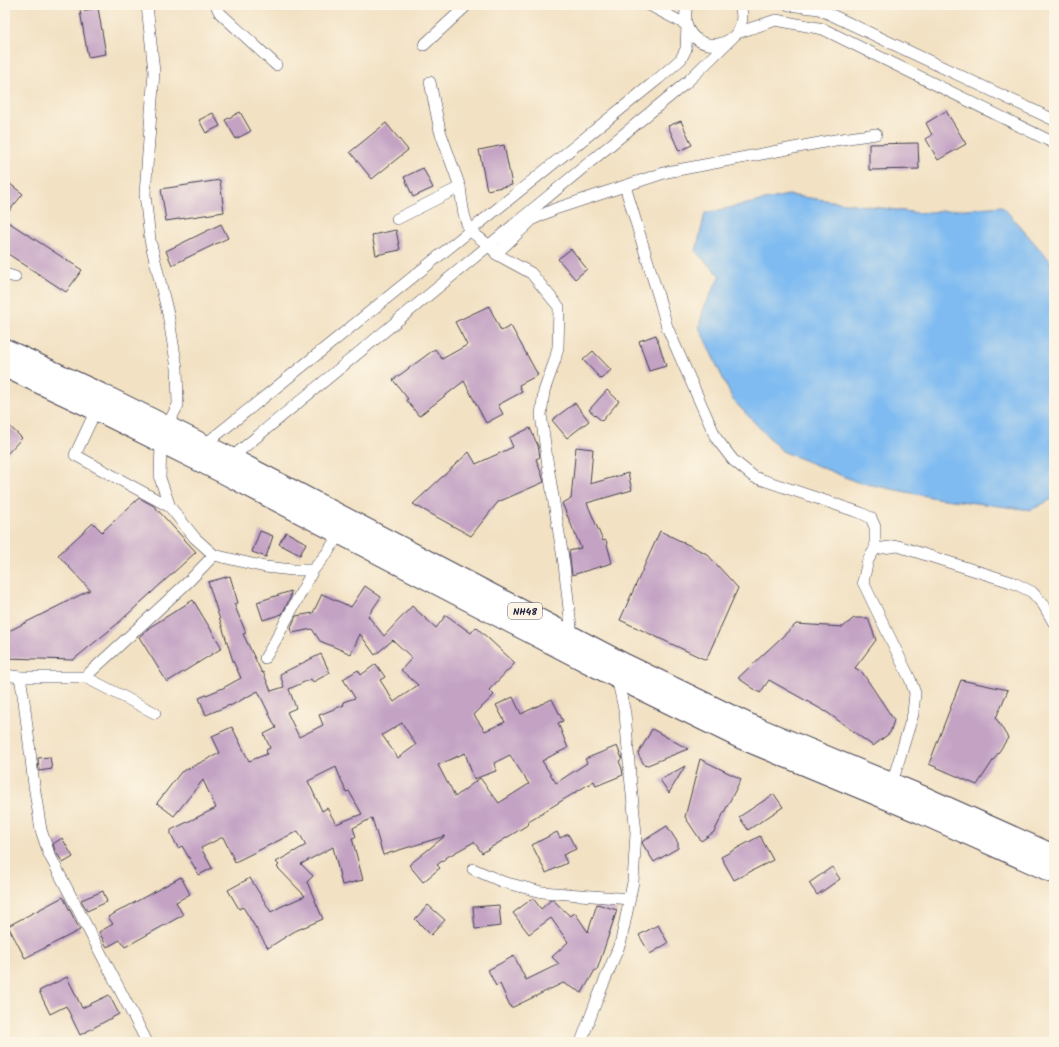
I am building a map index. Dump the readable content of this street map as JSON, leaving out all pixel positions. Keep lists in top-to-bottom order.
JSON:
{
  "streets": {
    "highway": ["NH48"]
  }
}
